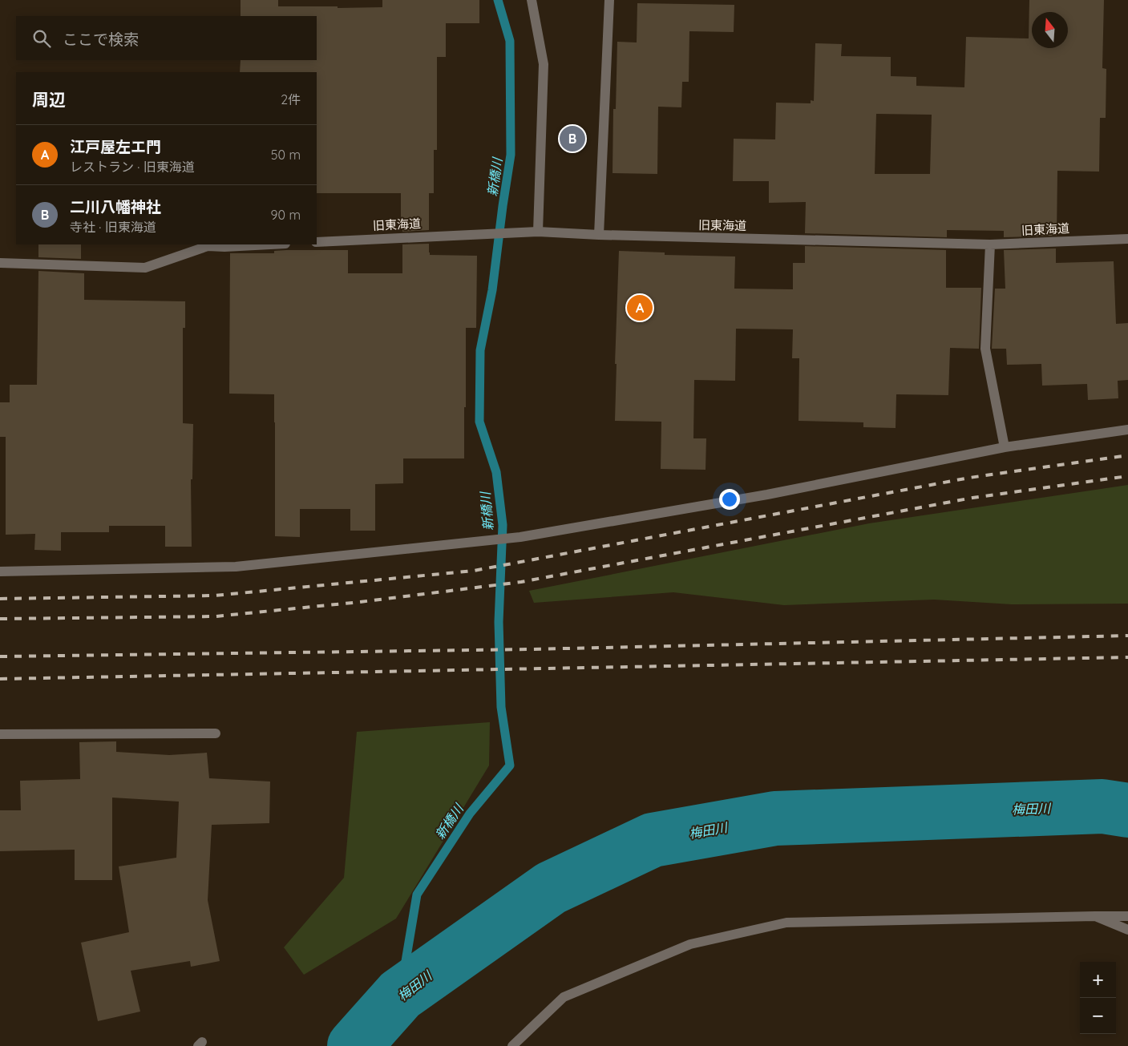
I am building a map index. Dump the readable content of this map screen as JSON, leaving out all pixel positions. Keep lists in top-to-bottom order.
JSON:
{
  "streets": {
    "street": ["旧東海道"]
  },
  "water": ["新橋川", "梅田川"],
  "north": "top",
  "page": {
    "search": "ここで検索",
    "heading": ["周辺", "2件"],
    "pins": ["B", "A"],
    "list": [
      {
        "mark": "A",
        "name": "江戸屋左エ門",
        "note": "レストラン · 旧東海道",
        "value": "50 m"
      },
      {
        "mark": "B",
        "name": "二川八幡神社",
        "note": "寺社 · 旧東海道",
        "value": "90 m"
      }
    ],
    "map_buttons": ["+", "−"]
  }
}
